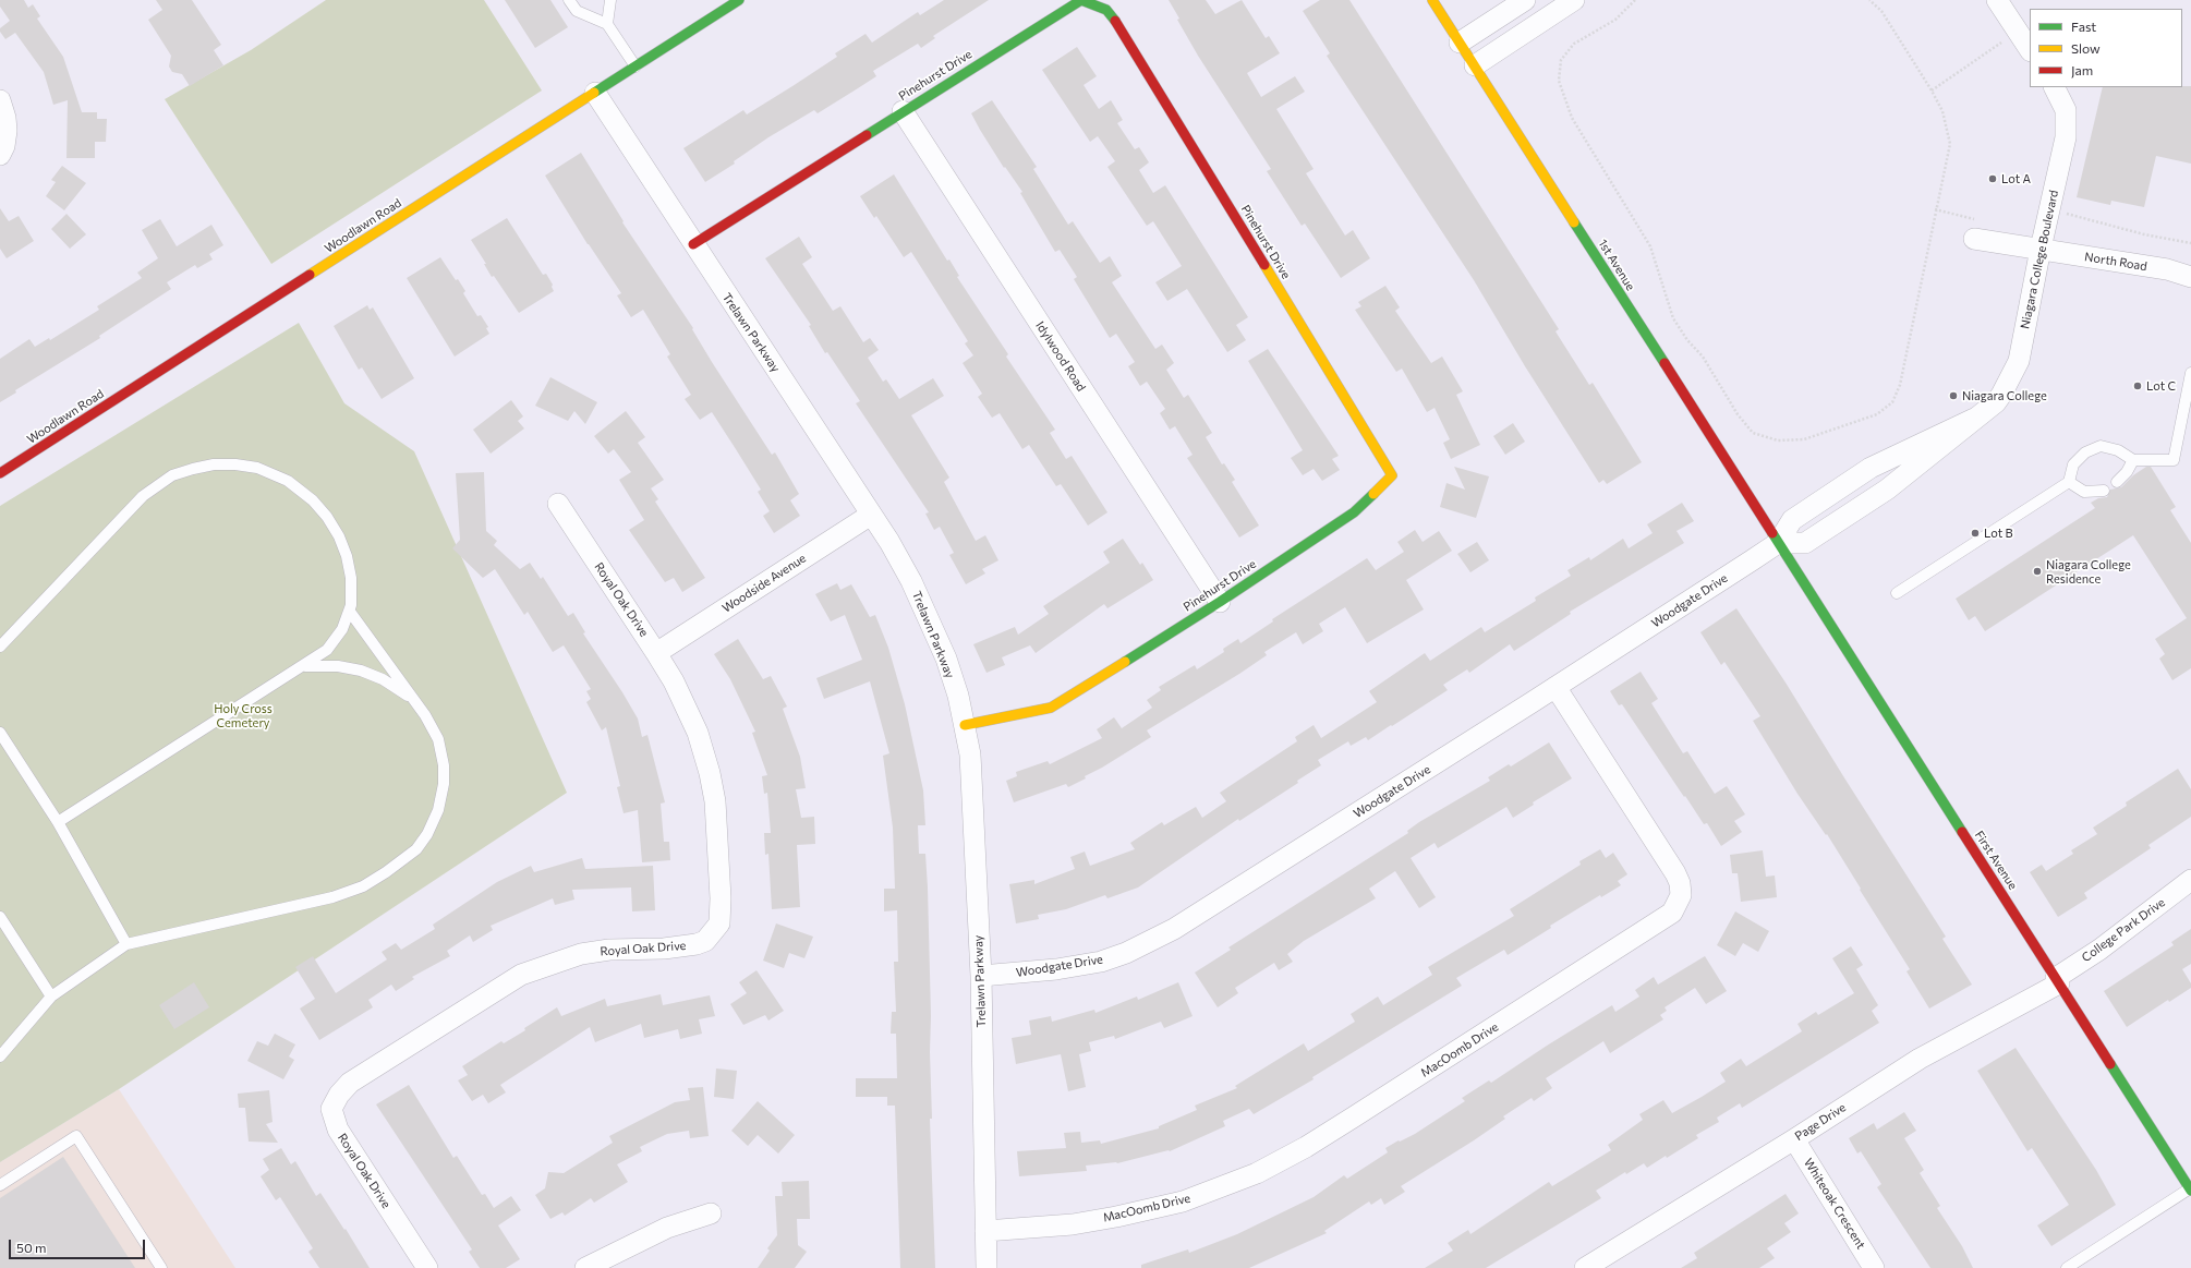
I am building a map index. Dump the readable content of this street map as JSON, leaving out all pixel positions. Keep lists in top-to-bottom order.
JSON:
{
  "streets": {
    "street": [
      "Pinehurst Drive",
      "Woodlawn Road",
      "Niagara College Boulevard",
      "North Road",
      "1st Avenue",
      "Trelawn Parkway",
      "Idylwood Road",
      "Woodside Avenue",
      "Royal Oak Drive",
      "Woodgate Drive",
      "First Avenue",
      "College Park Drive",
      "MacOomb Drive",
      "Page Drive",
      "Whiteoak Crescent"
    ]
  },
  "crossings": [
    ["Pinehurst Drive", "Trelawn Parkway"],
    ["Pinehurst Drive", "Idylwood Road"],
    ["Woodlawn Road", "Trelawn Parkway"],
    ["Niagara College Boulevard", "North Road"],
    ["Niagara College Boulevard", "1st Avenue"],
    ["Niagara College Boulevard", "Woodgate Drive"],
    ["Niagara College Boulevard", "First Avenue"],
    ["1st Avenue", "Woodgate Drive"],
    ["1st Avenue", "First Avenue"],
    ["Trelawn Parkway", "Woodside Avenue"],
    ["Trelawn Parkway", "Woodgate Drive"],
    ["Trelawn Parkway", "MacOomb Drive"],
    ["Woodside Avenue", "Royal Oak Drive"],
    ["Woodgate Drive", "First Avenue"],
    ["Woodgate Drive", "MacOomb Drive"],
    ["First Avenue", "College Park Drive"],
    ["First Avenue", "Page Drive"],
    ["College Park Drive", "Page Drive"],
    ["Page Drive", "Whiteoak Crescent"]
  ],
  "parks": ["Holy Cross Cemetery"],
  "places": [
    "Lot A",
    "Lot C",
    "Niagara College",
    "Lot B",
    "Niagara College Residence"
  ],
  "legend": ["Fast", "Slow", "Jam"],
  "scale_bar": "50 m"
}
